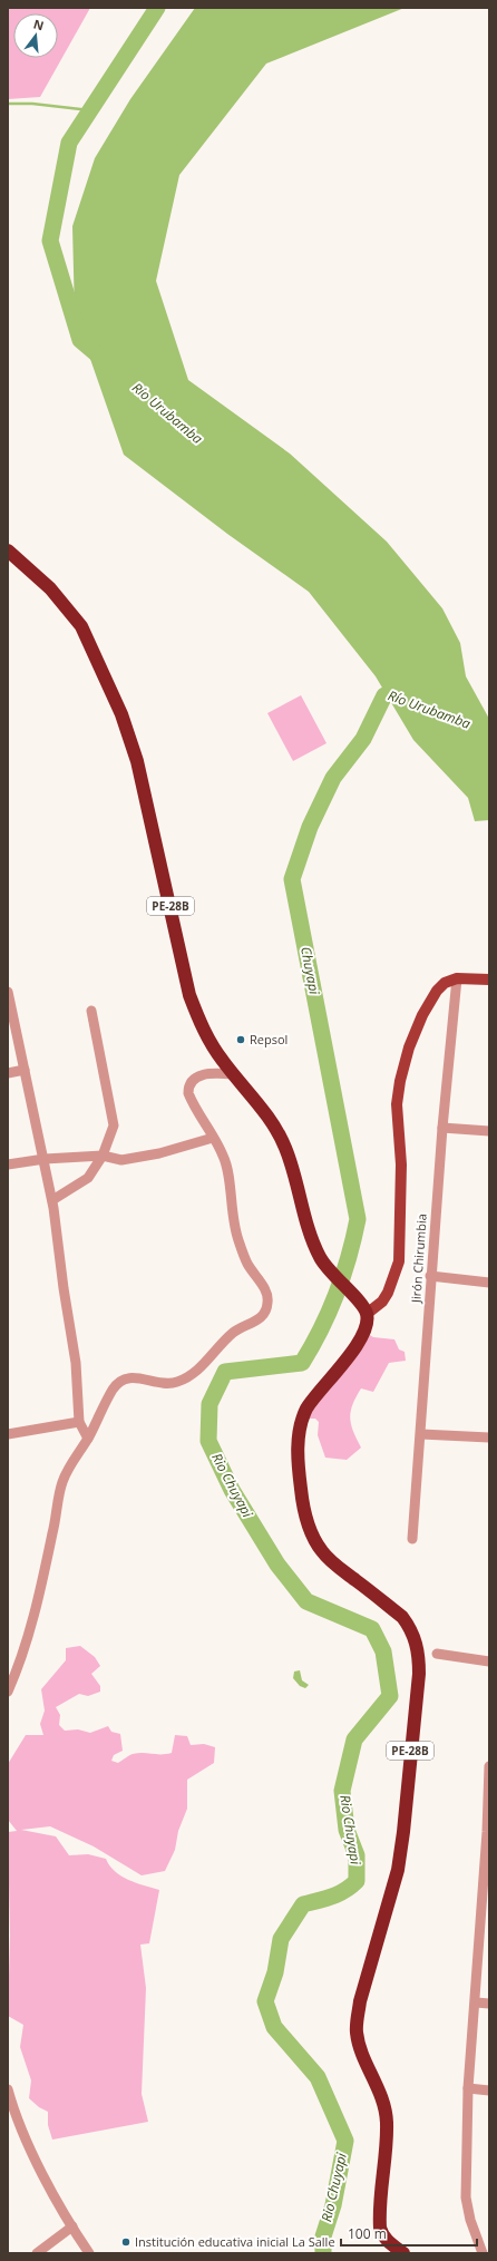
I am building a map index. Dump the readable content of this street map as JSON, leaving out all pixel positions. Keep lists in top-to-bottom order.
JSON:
{
  "streets": {
    "highway": ["PE-28B"],
    "street": ["Jirón Chirumbia"]
  },
  "water": ["Río Urubamba", "Chuyapi", "Rio Chuyapi"],
  "places": ["Repsol", "Institución educativa inicial La Salle"],
  "scale_bar": "100 m",
  "north": "top"
}
